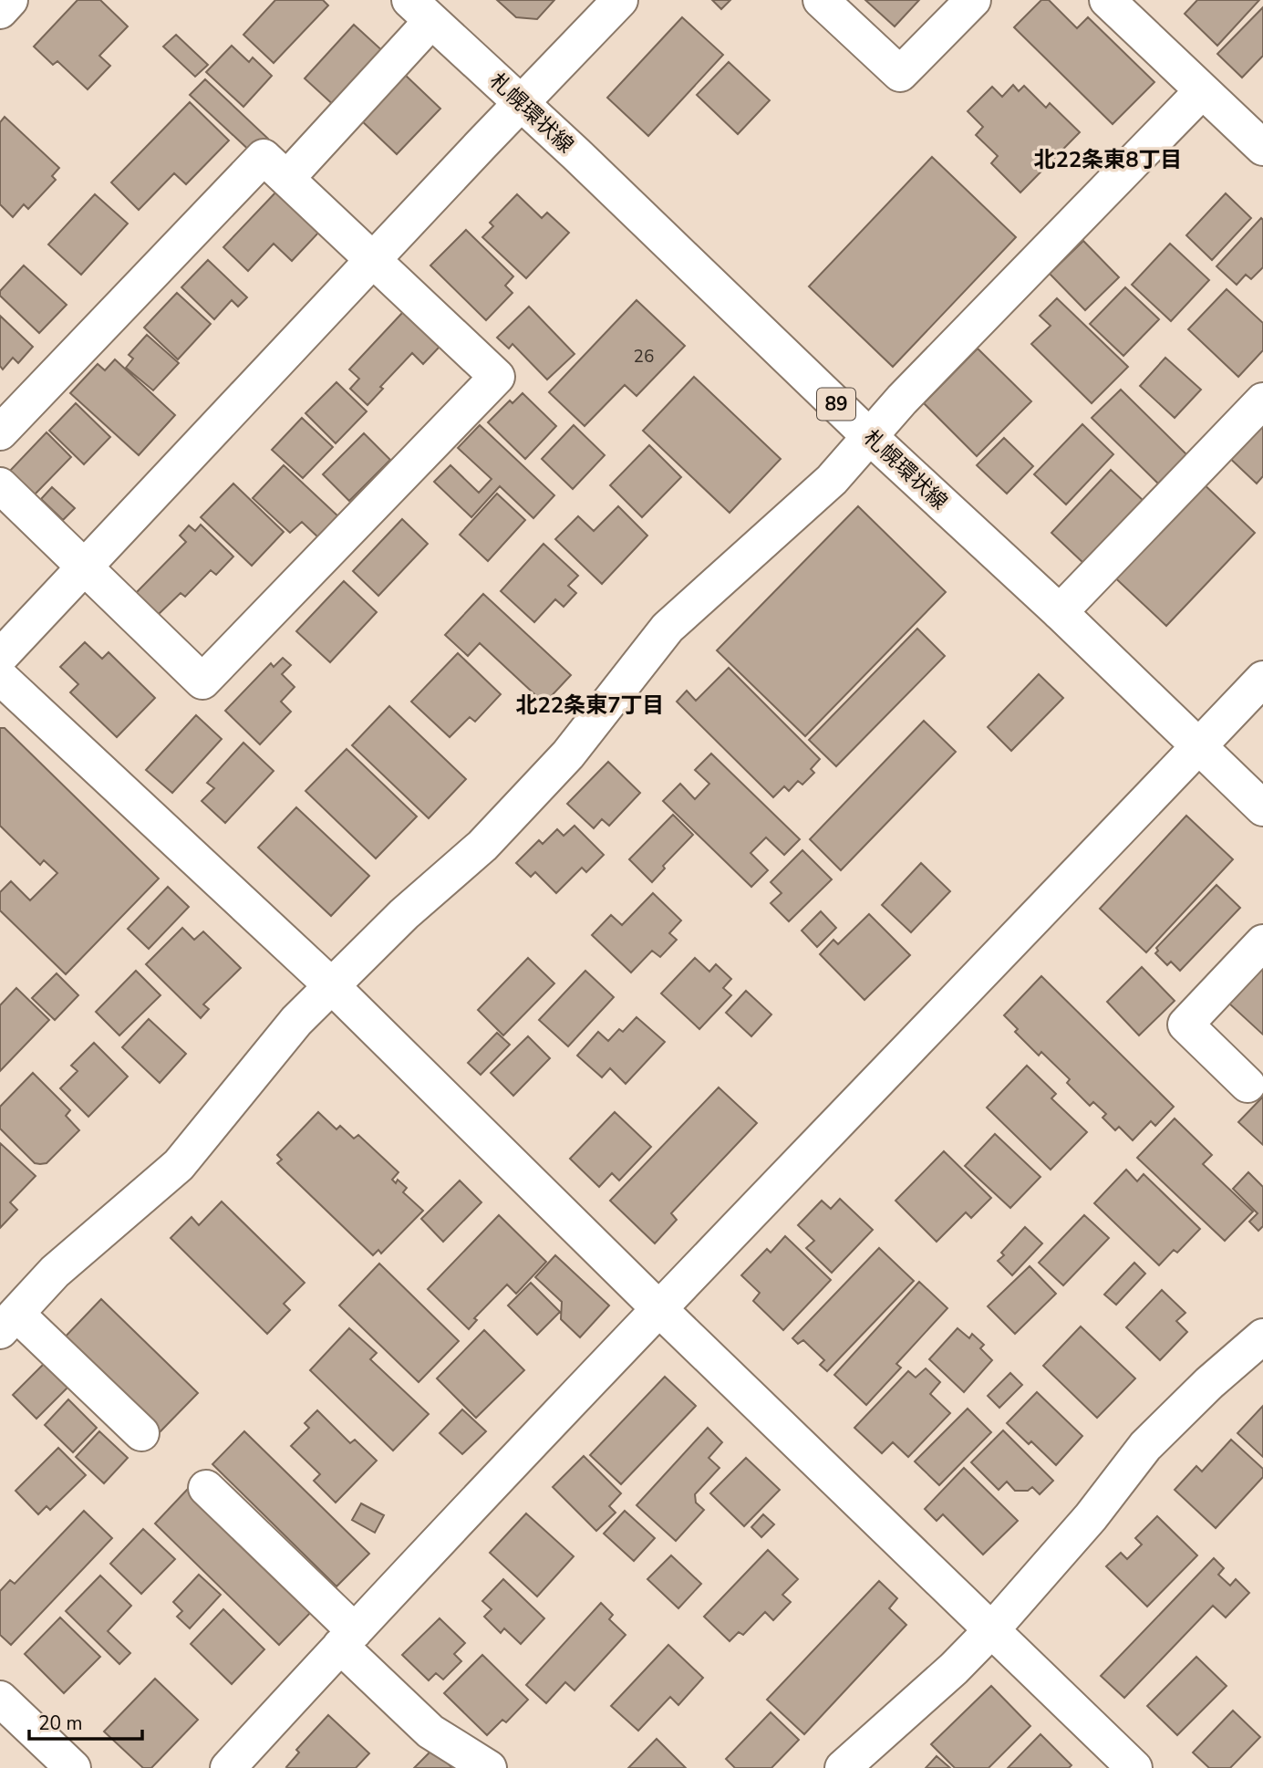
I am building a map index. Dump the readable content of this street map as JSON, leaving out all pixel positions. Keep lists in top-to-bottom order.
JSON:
{
  "streets": {
    "street": ["札幌環状線", "89"]
  },
  "districts": ["北22条東8丁目", "北22条東7丁目"],
  "house_numbers": ["26"],
  "scale_bar": "20 m"
}
